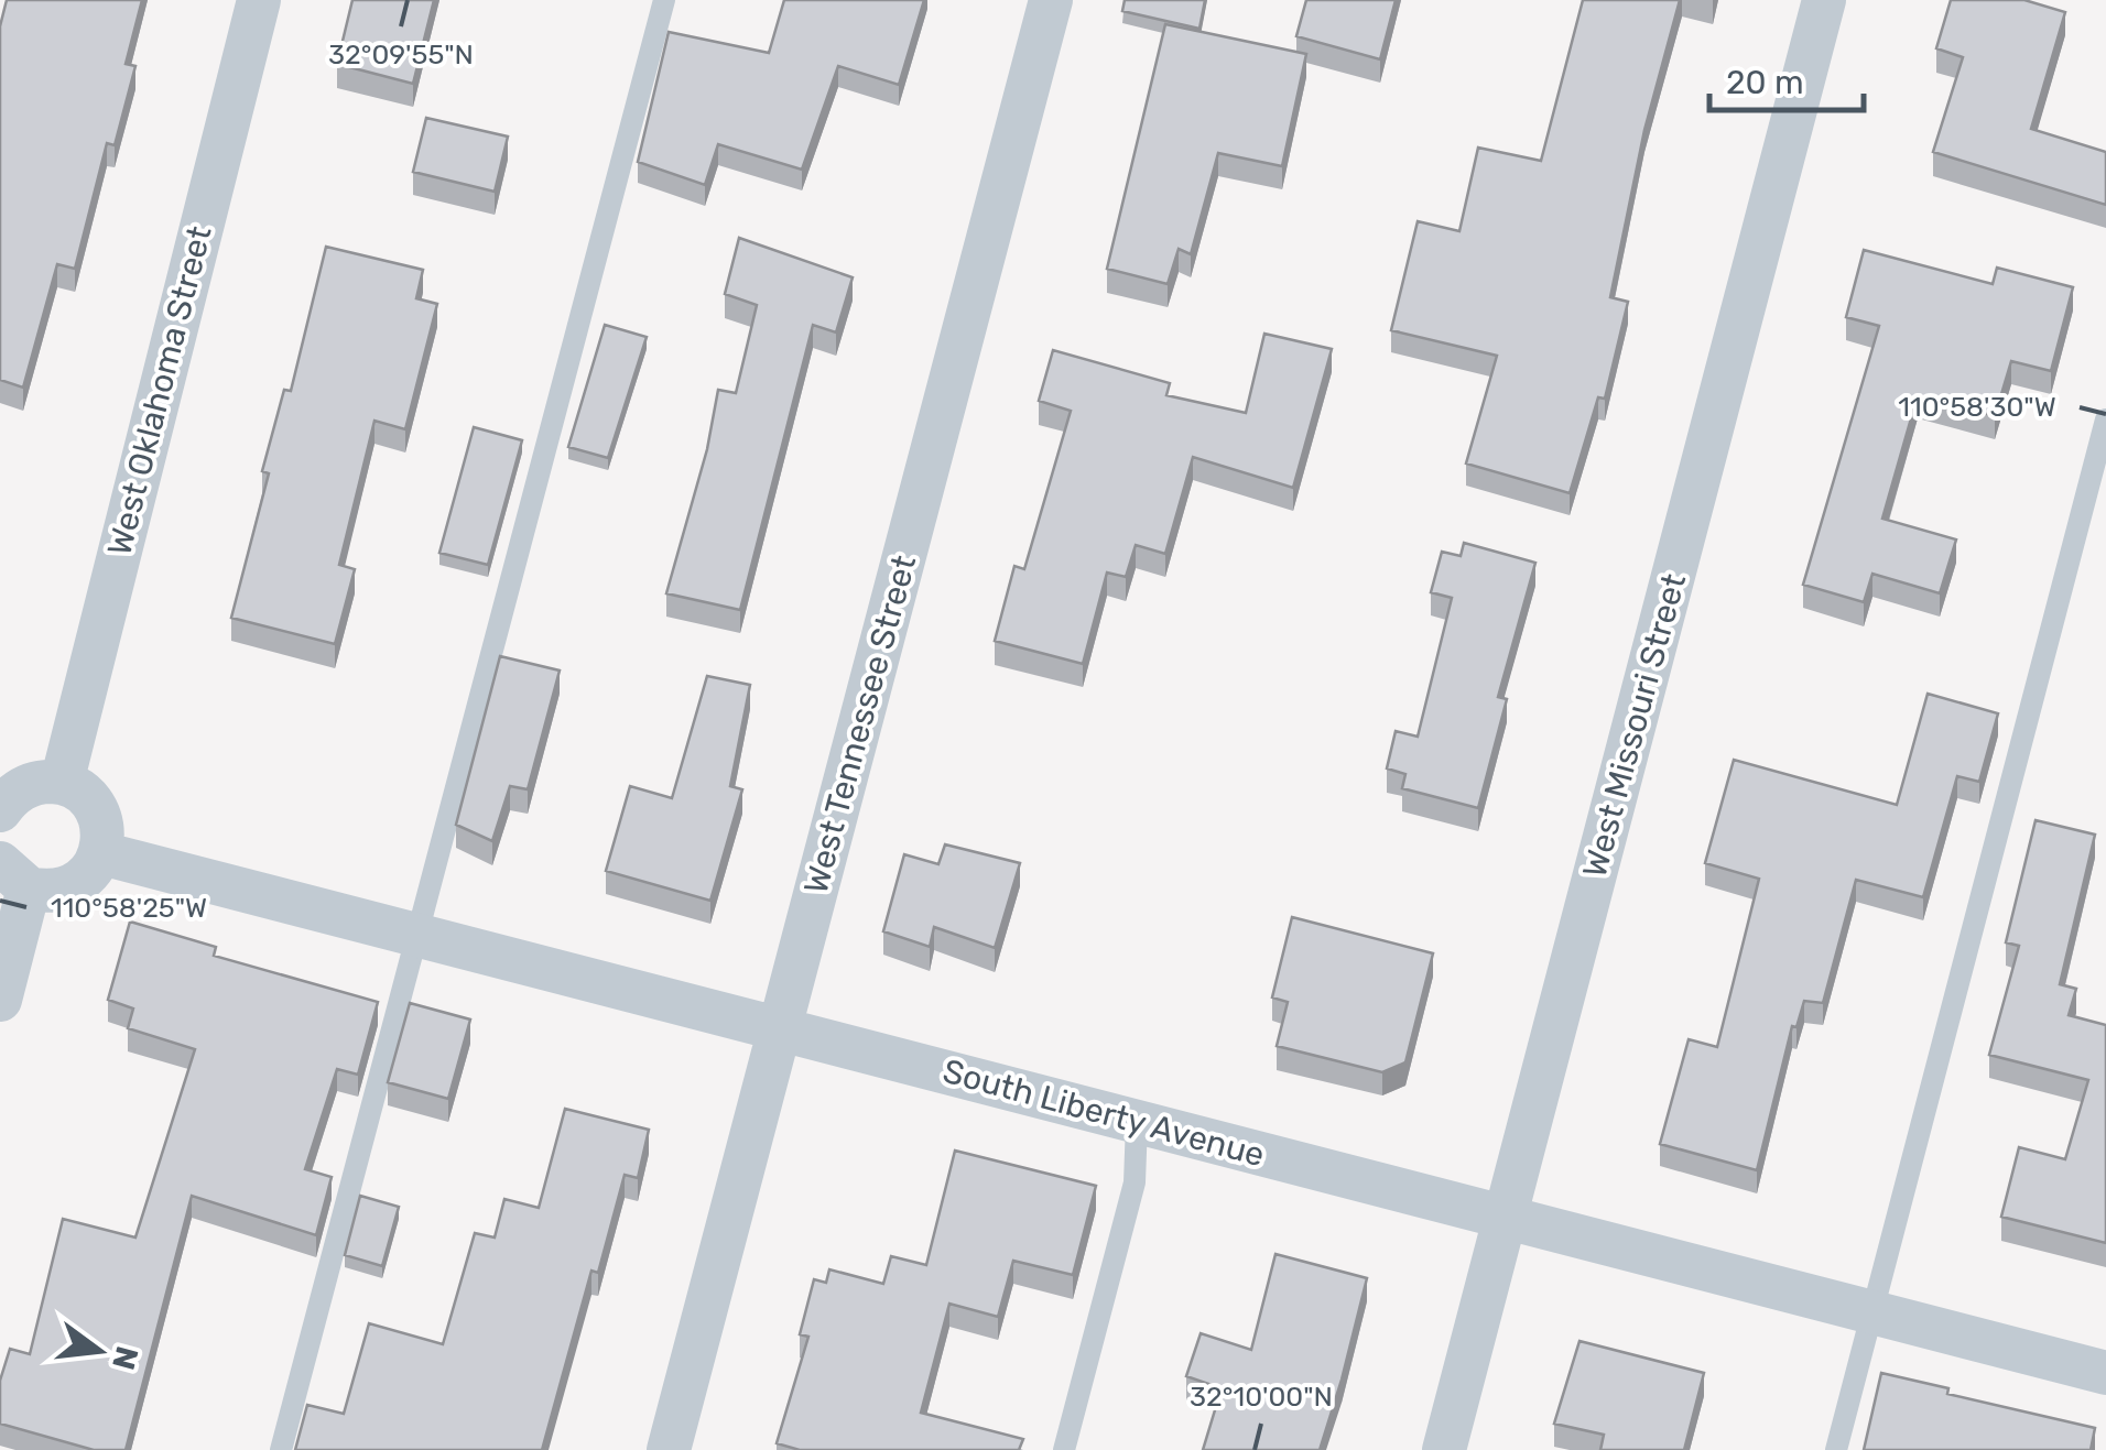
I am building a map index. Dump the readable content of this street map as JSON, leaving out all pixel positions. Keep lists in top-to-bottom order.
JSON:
{
  "streets": {
    "street": [
      "West Oklahoma Street",
      "West Tennessee Street",
      "West Missouri Street",
      "South Liberty Avenue"
    ]
  },
  "crossings": [
    ["West Tennessee Street", "South Liberty Avenue"],
    ["West Missouri Street", "South Liberty Avenue"]
  ],
  "scale_bar": "20 m",
  "north": "right",
  "coordinates": [
    "32°09'55\"N",
    "110°58'30\"W",
    "110°58'25\"W",
    "32°10'00\"N"
  ]
}
